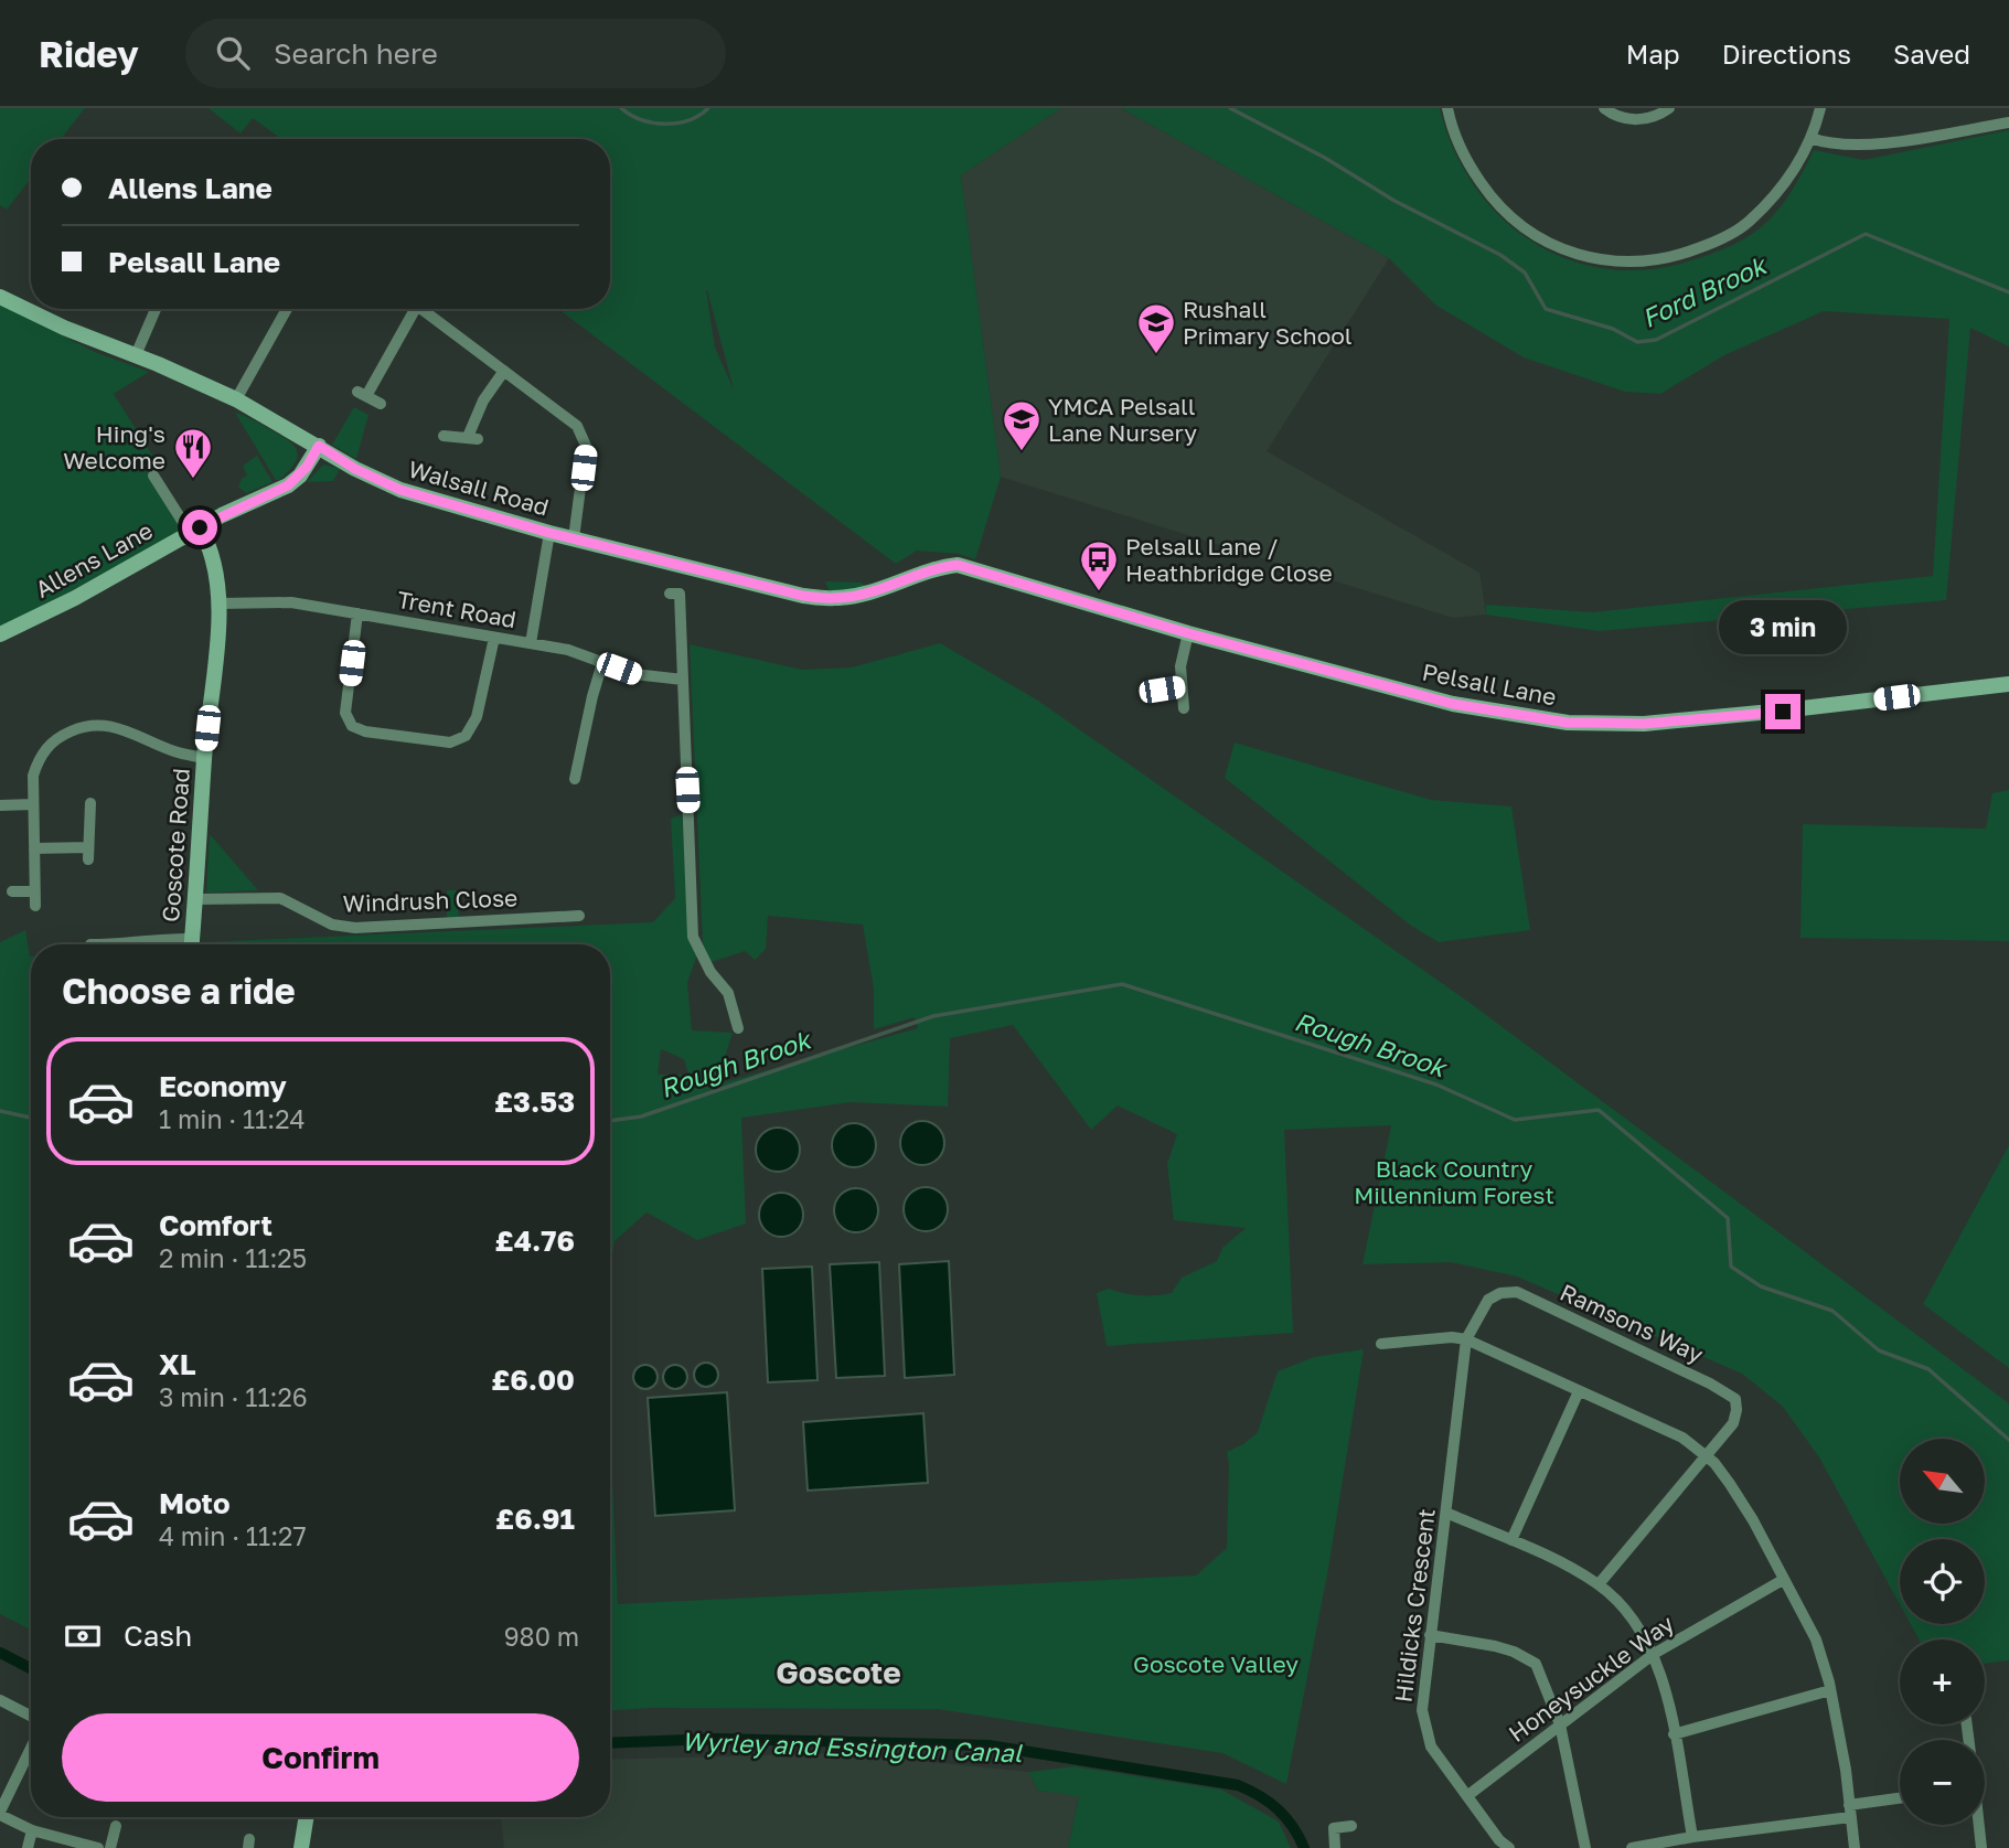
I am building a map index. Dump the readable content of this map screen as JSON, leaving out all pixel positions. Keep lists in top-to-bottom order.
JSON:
{
  "streets": {
    "main road": [
      "Walsall Road",
      "Allens Lane",
      "Pelsall Lane",
      "Goscote Road"
    ],
    "street": [
      "Trent Road",
      "Windrush Close",
      "Ramsons Way",
      "Hildicks Crescent",
      "Honeysuckle Way"
    ]
  },
  "crossings": [
    ["Walsall Road", "Allens Lane"],
    ["Walsall Road", "Pelsall Lane"],
    ["Allens Lane", "Goscote Road"],
    ["Trent Road", "Goscote Road"],
    ["Goscote Road", "Windrush Close"],
    ["Ramsons Way", "Hildicks Crescent"],
    ["Hildicks Crescent", "Honeysuckle Way"]
  ],
  "districts": ["Goscote"],
  "water": ["Ford Brook", "Rough Brook", "Wyrley and Essington Canal"],
  "parks": ["Black Country Millennium Forest", "Goscote Valley"],
  "places": {
    "school or university": ["Rushall Primary School", "YMCA Pelsall Lane Nursery"],
    "restaurant": ["Hing's Welcome"],
    "bus stop": ["Pelsall Lane / Heathbridge Close"]
  },
  "north": "top left",
  "page": {
    "header": "Ridey",
    "search": "Search here",
    "nav": ["Map", "Directions", "Saved"],
    "banner": ["Allens Lane", "Pelsall Lane"],
    "bubble": "3 min",
    "heading": "Choose a ride",
    "list": [
      {
        "name": "Economy",
        "note": "1 min · 11:24",
        "value": "£3.53"
      },
      {
        "name": "Comfort",
        "note": "2 min · 11:25",
        "value": "£4.76"
      },
      {
        "name": "XL",
        "note": "3 min · 11:26",
        "value": "£6.00"
      },
      {
        "name": "Moto",
        "note": "4 min · 11:27",
        "value": "£6.91"
      }
    ],
    "map_buttons": ["+", "−"],
    "pay": ["Cash", "980 m"],
    "buttons": "Confirm"
  }
}
